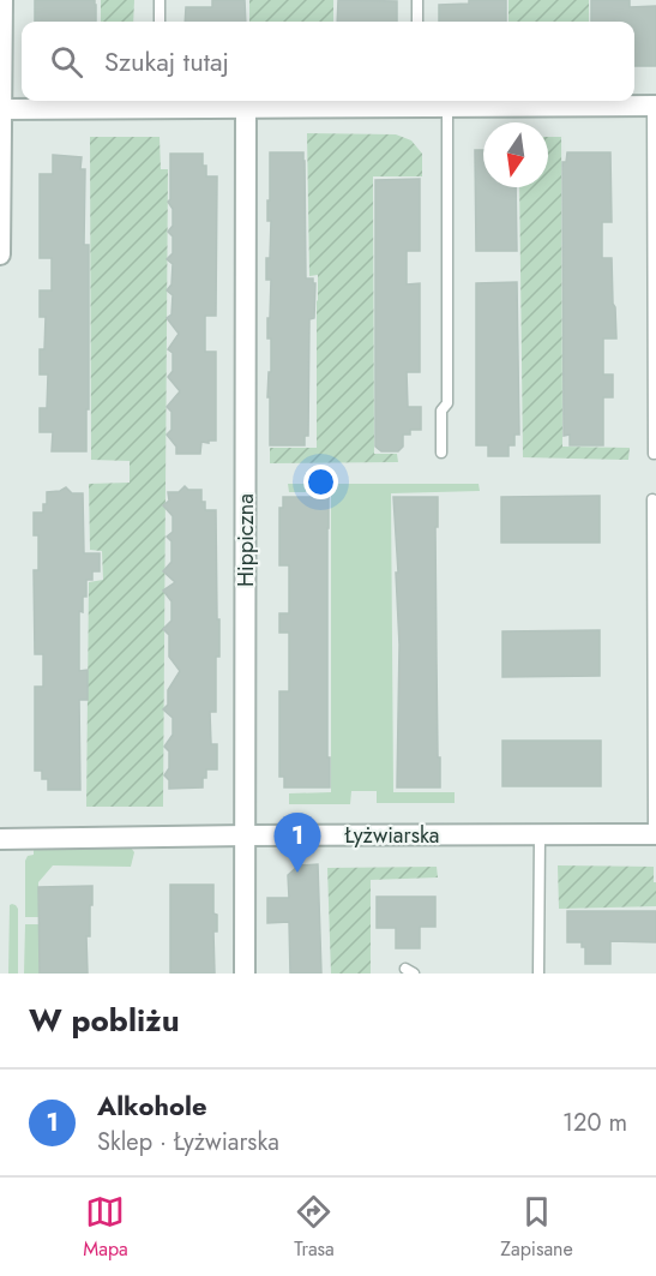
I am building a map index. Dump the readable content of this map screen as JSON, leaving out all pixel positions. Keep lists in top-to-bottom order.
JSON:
{
  "streets": {
    "street": ["Hippiczna", "Łyżwiarska"]
  },
  "crossings": [
    ["Hippiczna", "Łyżwiarska"]
  ],
  "north": "bottom",
  "page": {
    "search": "Szukaj tutaj",
    "pins": "1",
    "heading": "W pobliżu",
    "list": [
      {
        "mark": "1",
        "name": "Alkohole",
        "note": "Sklep · Łyżwiarska",
        "value": "120 m"
      }
    ],
    "nav": ["Mapa", "Trasa", "Zapisane"]
  }
}
